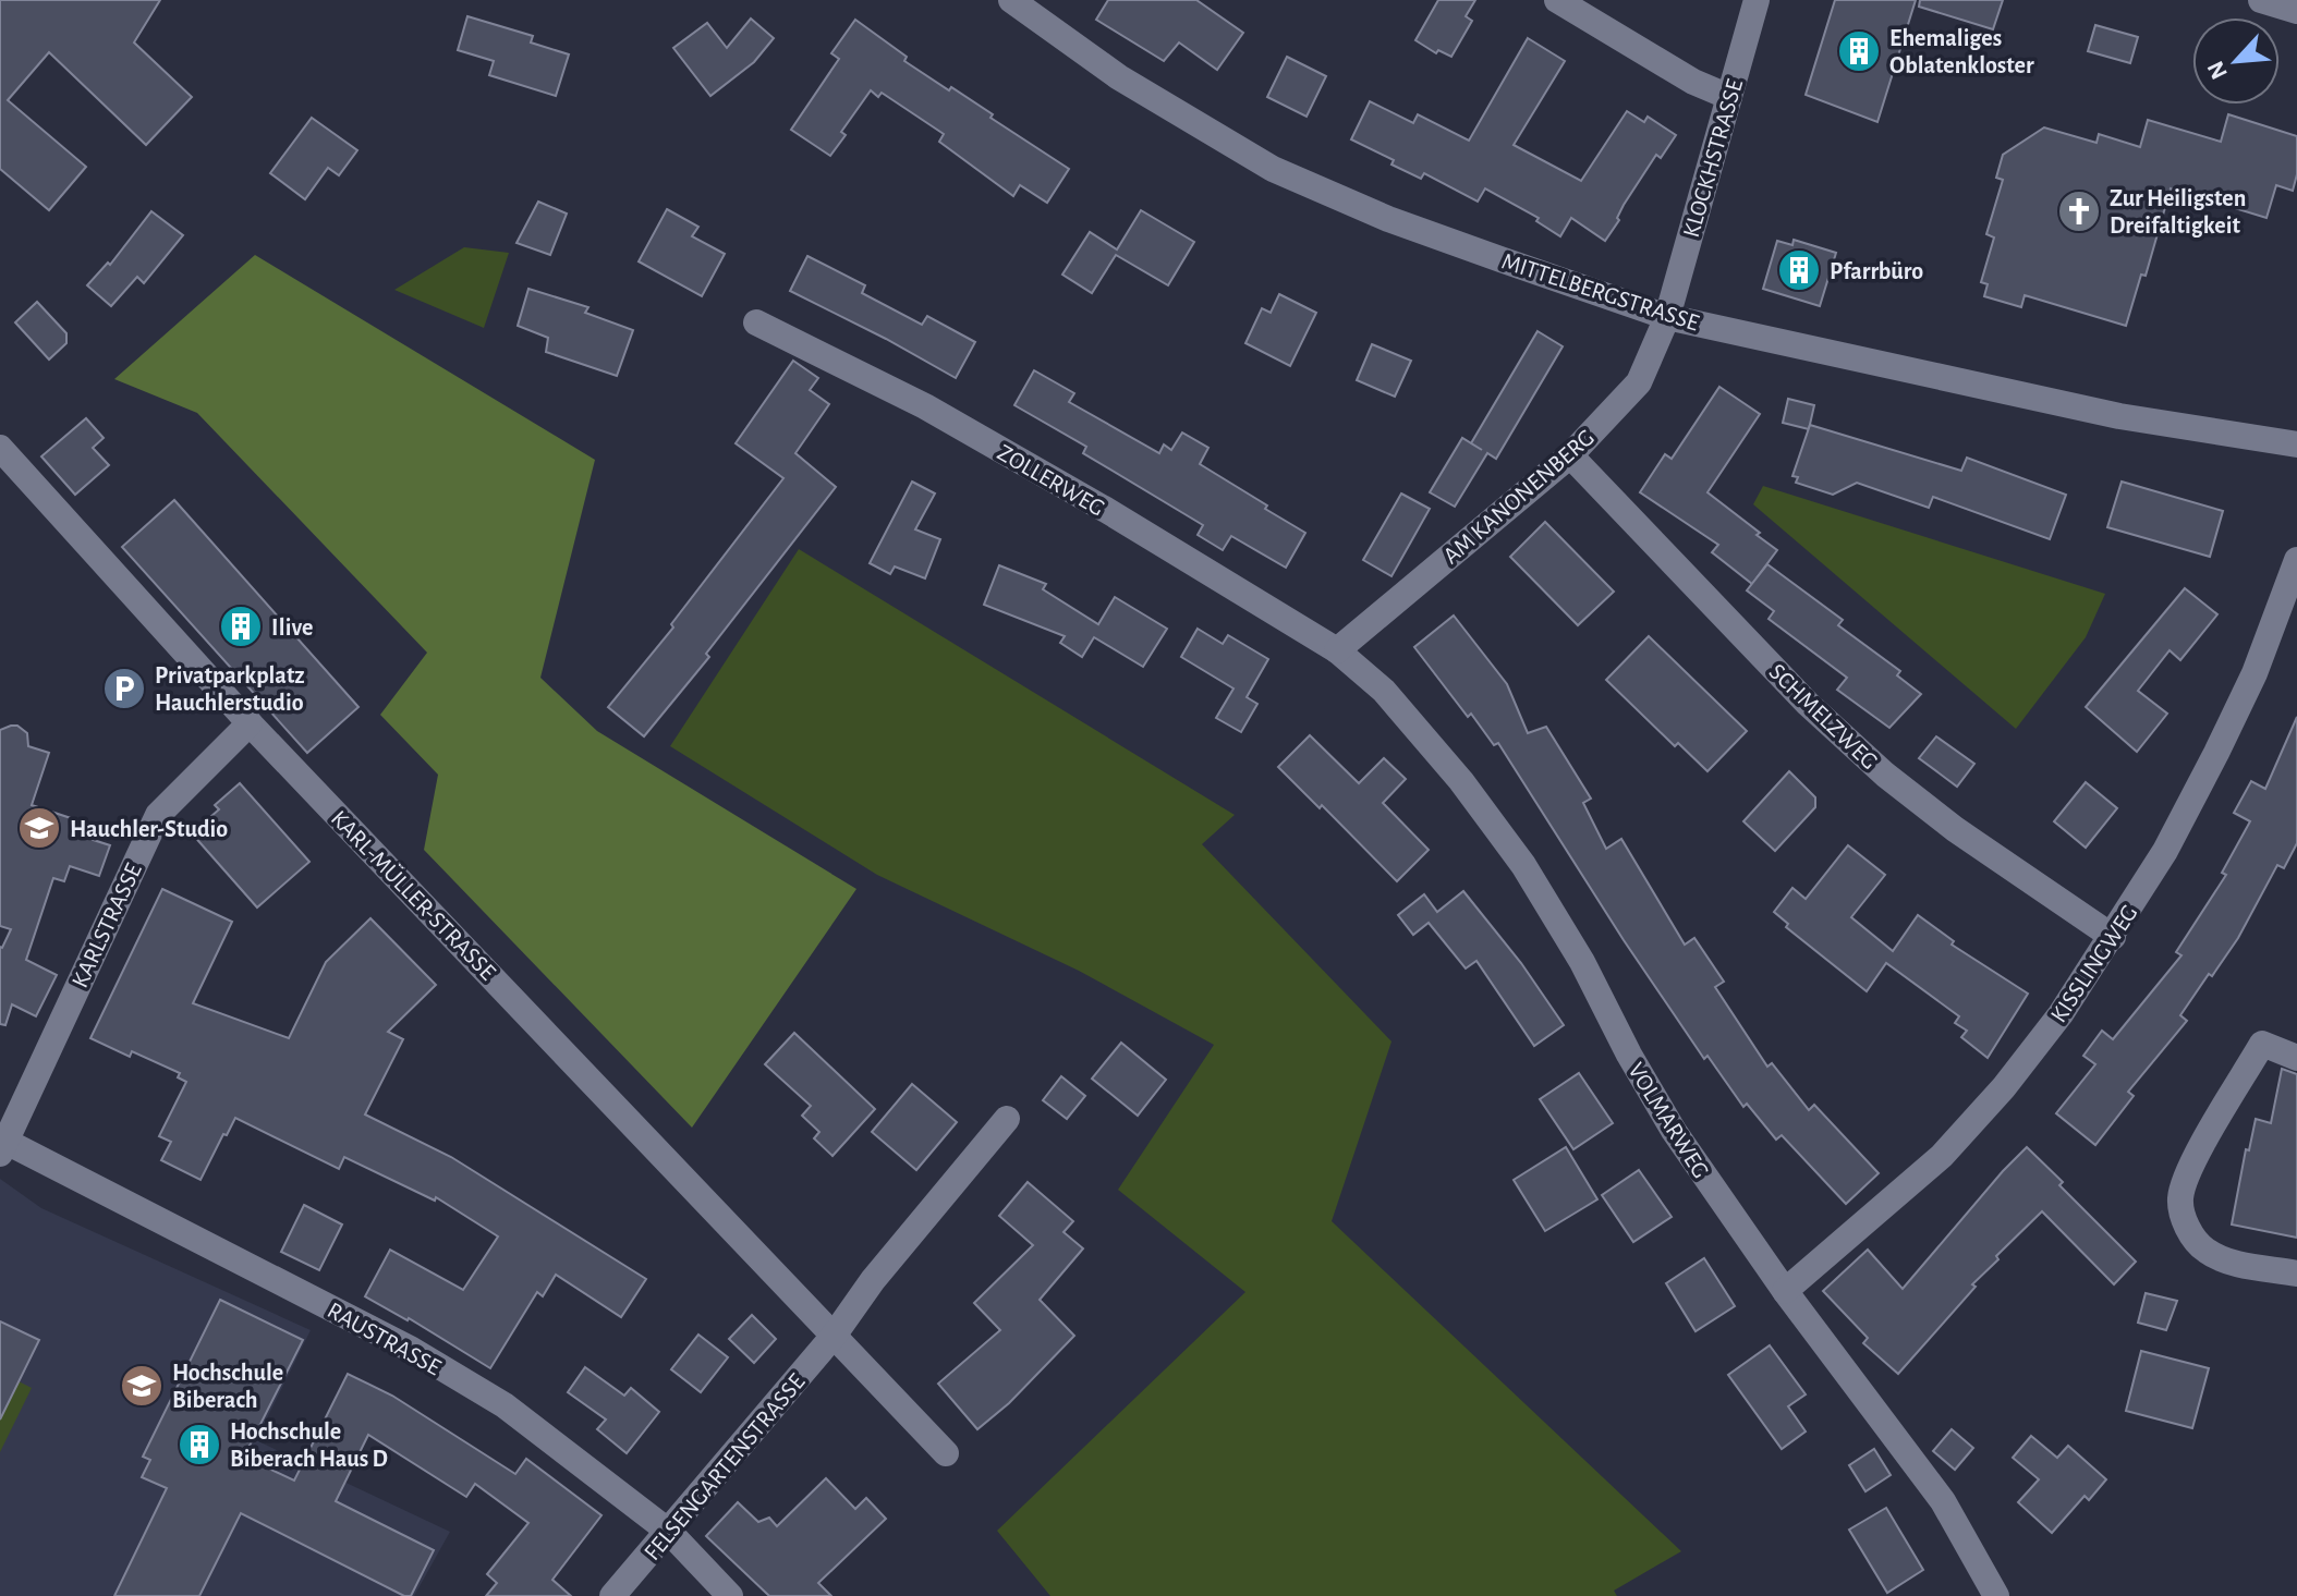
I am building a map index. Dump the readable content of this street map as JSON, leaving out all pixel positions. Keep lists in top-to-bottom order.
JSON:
{
  "streets": {
    "street": [
      "KLOCKHSTRASSE",
      "MITTELBERGSTRASSE",
      "ZOLLERWEG",
      "AM KANONENBERG",
      "SCHMELZWEG",
      "KARL-MÜLLER-STRASSE",
      "KARLSTRASSE",
      "KISSLINGWEG",
      "VOLMARWEG",
      "RAUSTRASSE",
      "FELSENGARTENSTRASSE"
    ]
  },
  "crossings": [
    ["KLOCKHSTRASSE", "MITTELBERGSTRASSE"],
    ["KLOCKHSTRASSE", "AM KANONENBERG"],
    ["MITTELBERGSTRASSE", "AM KANONENBERG"],
    ["ZOLLERWEG", "AM KANONENBERG"],
    ["ZOLLERWEG", "VOLMARWEG"],
    ["AM KANONENBERG", "SCHMELZWEG"],
    ["AM KANONENBERG", "VOLMARWEG"],
    ["SCHMELZWEG", "KISSLINGWEG"],
    ["KARL-MÜLLER-STRASSE", "KARLSTRASSE"],
    ["KARL-MÜLLER-STRASSE", "FELSENGARTENSTRASSE"],
    ["KARLSTRASSE", "RAUSTRASSE"],
    ["KISSLINGWEG", "VOLMARWEG"],
    ["RAUSTRASSE", "FELSENGARTENSTRASSE"]
  ],
  "places": {
    "building": [
      "Ehemaliges Oblatenkloster",
      "Pfarrbüro",
      "Ilive",
      "Hochschule Biberach Haus D"
    ],
    "church": ["Zur Heiligsten Dreifaltigkeit"],
    "parking": ["Privatparkplatz Hauchlerstudio"],
    "school or university": ["Hauchler-Studio", "Hochschule Biberach"]
  },
  "north": "bottom left"
}
